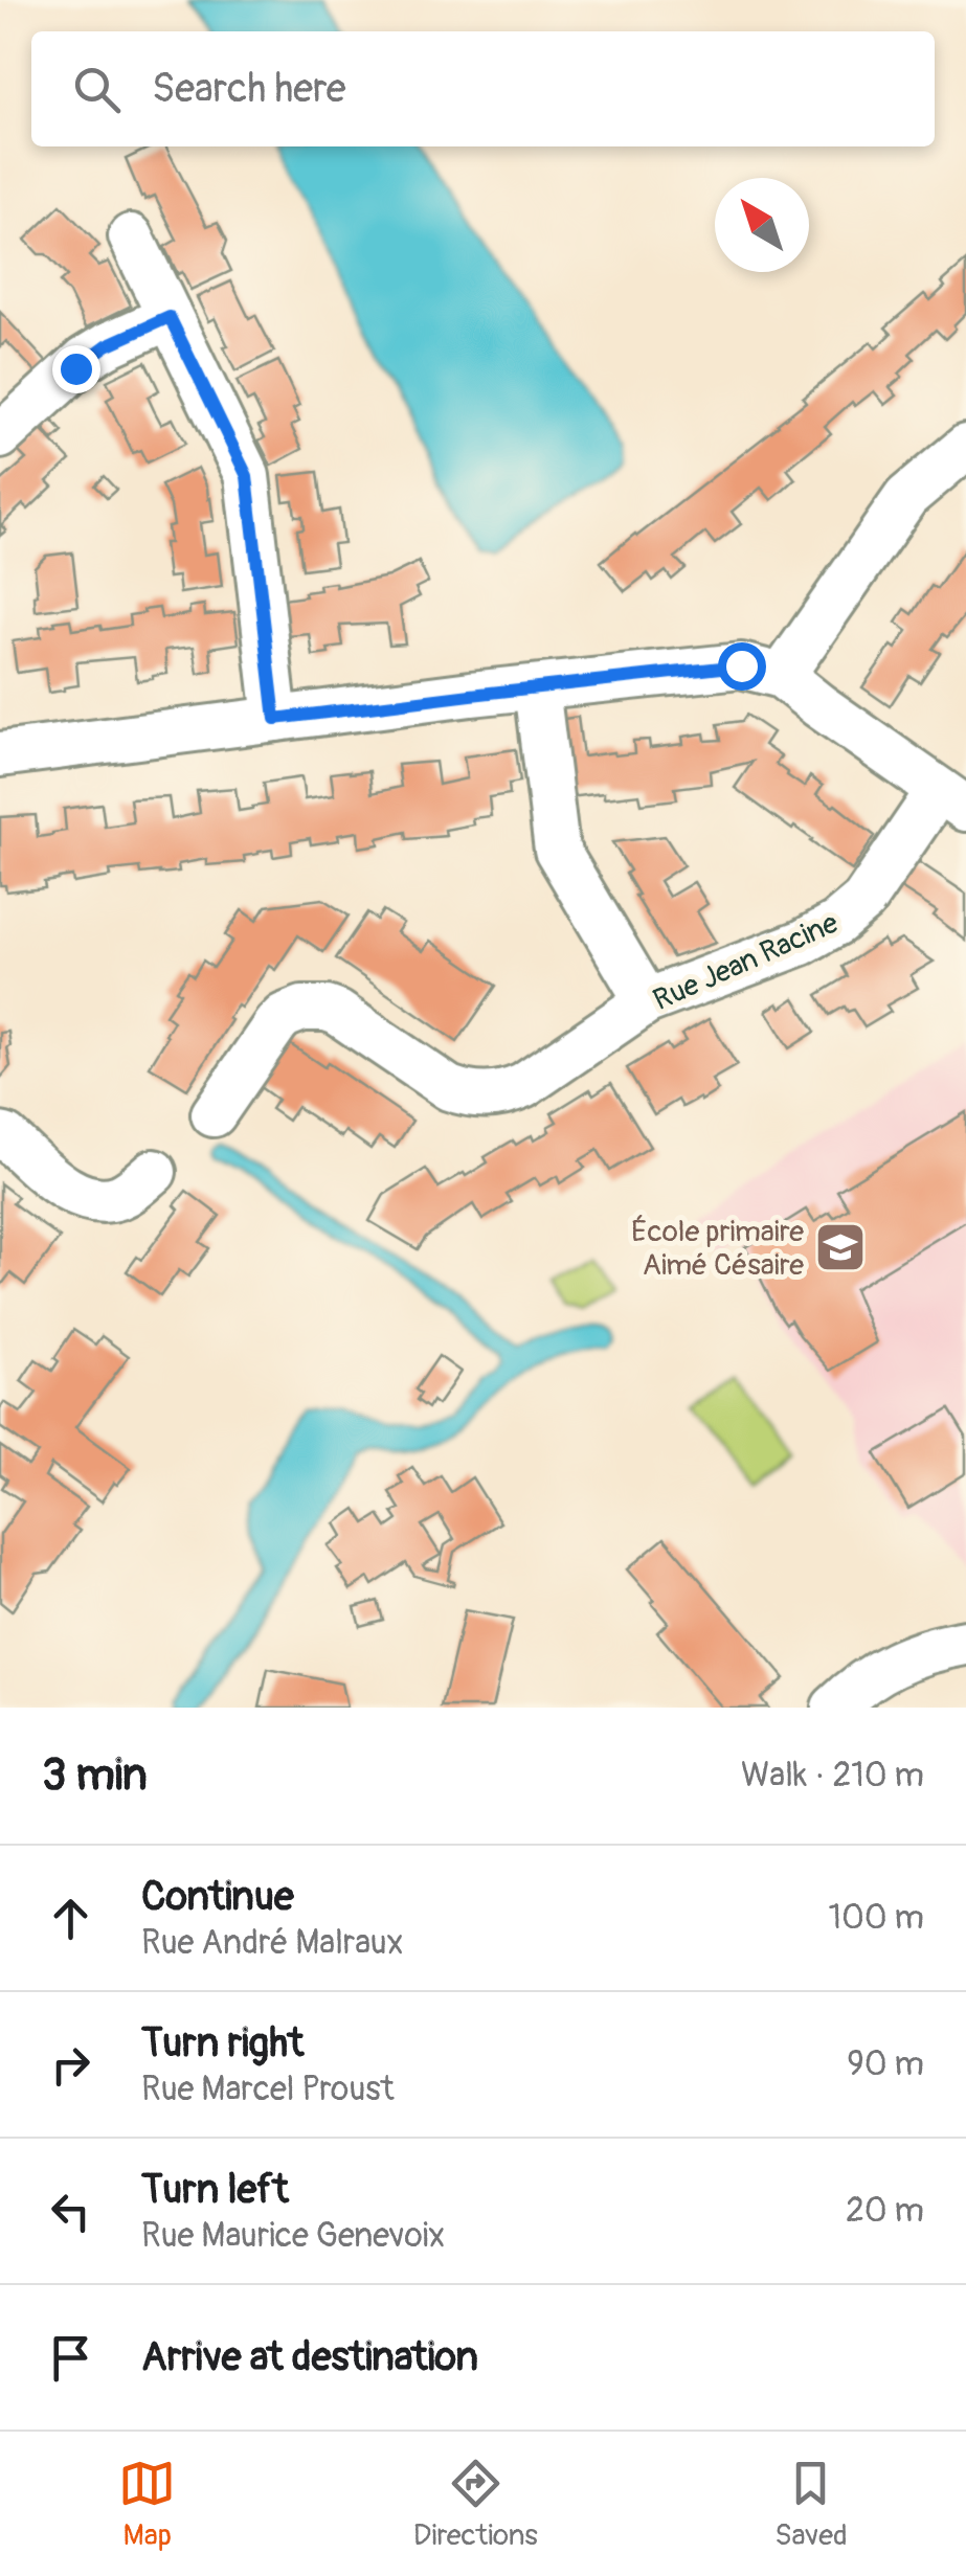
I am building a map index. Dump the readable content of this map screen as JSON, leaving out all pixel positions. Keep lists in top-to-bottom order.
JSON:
{
  "streets": {
    "street": ["Rue Jean Racine"]
  },
  "places": {
    "school or university": ["École primaire Aimé Césaire"]
  },
  "north": "top left",
  "page": {
    "search": "Search here",
    "heading": ["3 min", "Walk · 210 m"],
    "list": [
      ["Continue", "Rue André Malraux", "100 m"],
      ["Turn right", "Rue Marcel Proust", "90 m"],
      ["Turn left", "Rue Maurice Genevoix", "20 m"],
      "Arrive at destination"
    ],
    "nav": ["Map", "Directions", "Saved"]
  }
}
